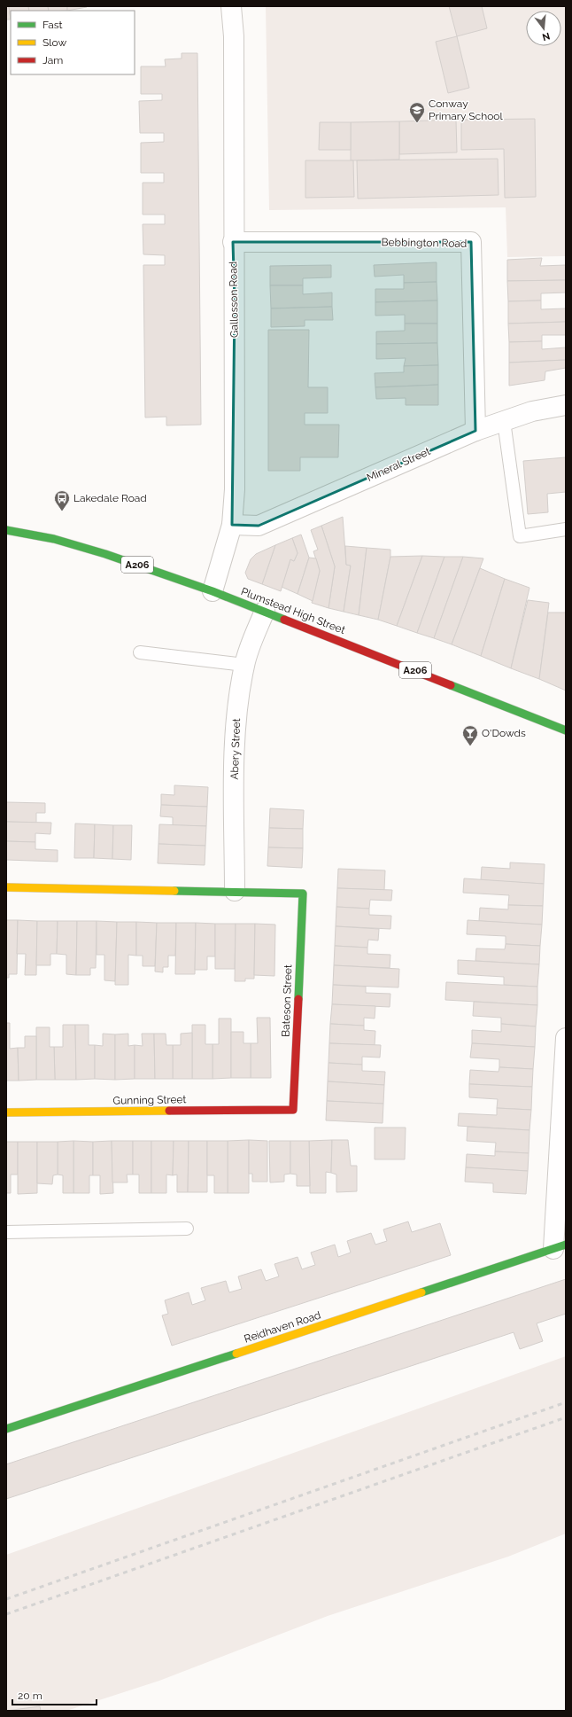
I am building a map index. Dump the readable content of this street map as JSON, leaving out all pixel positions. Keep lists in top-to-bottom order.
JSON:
{
  "streets": {
    "street": [
      "Bebbington Road",
      "Gallosson Road",
      "Mineral Street",
      "A206",
      "Plumstead High Street",
      "Abery Street",
      "Bateson Street",
      "Gunning Street",
      "Reidhaven Road"
    ]
  },
  "crossings": [
    ["Bebbington Road", "Gallosson Road"],
    ["Bebbington Road", "Mineral Street"],
    ["Gallosson Road", "Mineral Street"],
    ["Gallosson Road", "Plumstead High Street"],
    ["Plumstead High Street", "Abery Street"],
    ["Abery Street", "Bateson Street"],
    ["Bateson Street", "Gunning Street"]
  ],
  "places": {
    "school or university": ["Conway Primary School"],
    "bus stop": ["Lakedale Road"],
    "bar": ["O'Dowds"]
  },
  "legend": ["Fast", "Slow", "Jam"],
  "scale_bar": "20 m",
  "north": "bottom"
}
